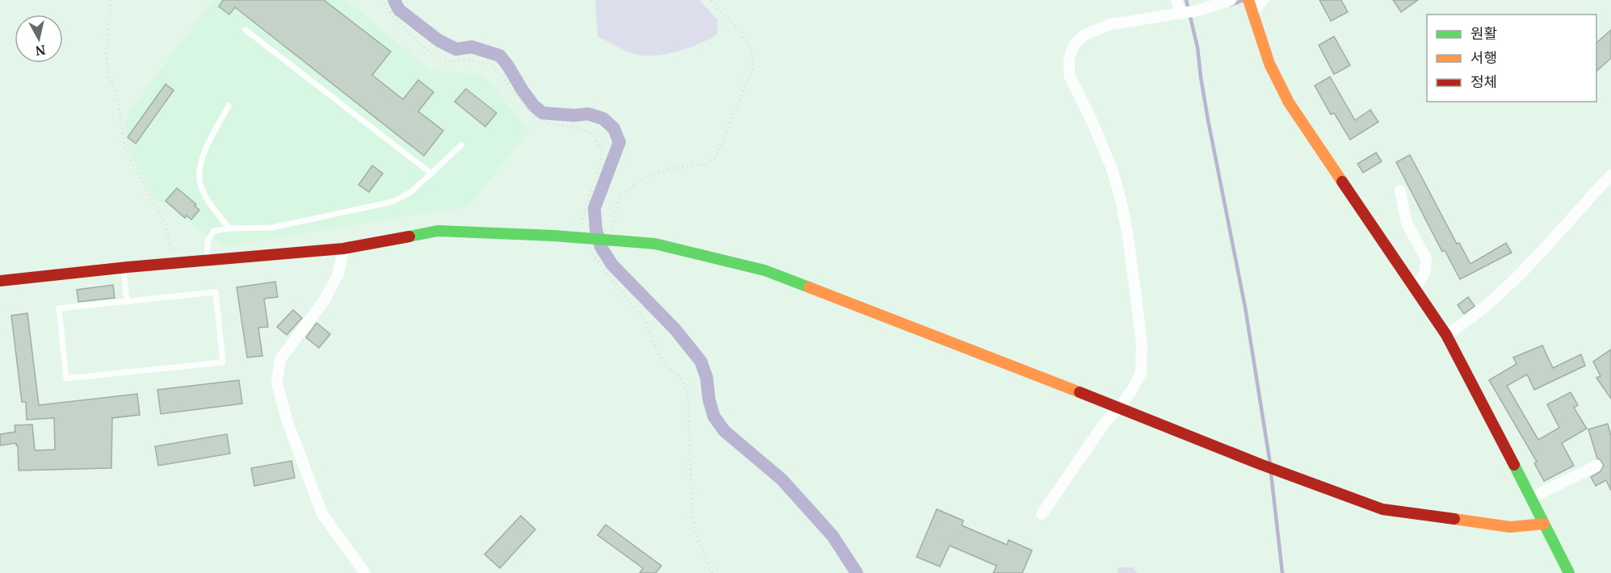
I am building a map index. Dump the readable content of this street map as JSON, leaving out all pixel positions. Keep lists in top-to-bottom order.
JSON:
{
  "legend": ["원활", "서행", "정체"],
  "north": "bottom"
}
